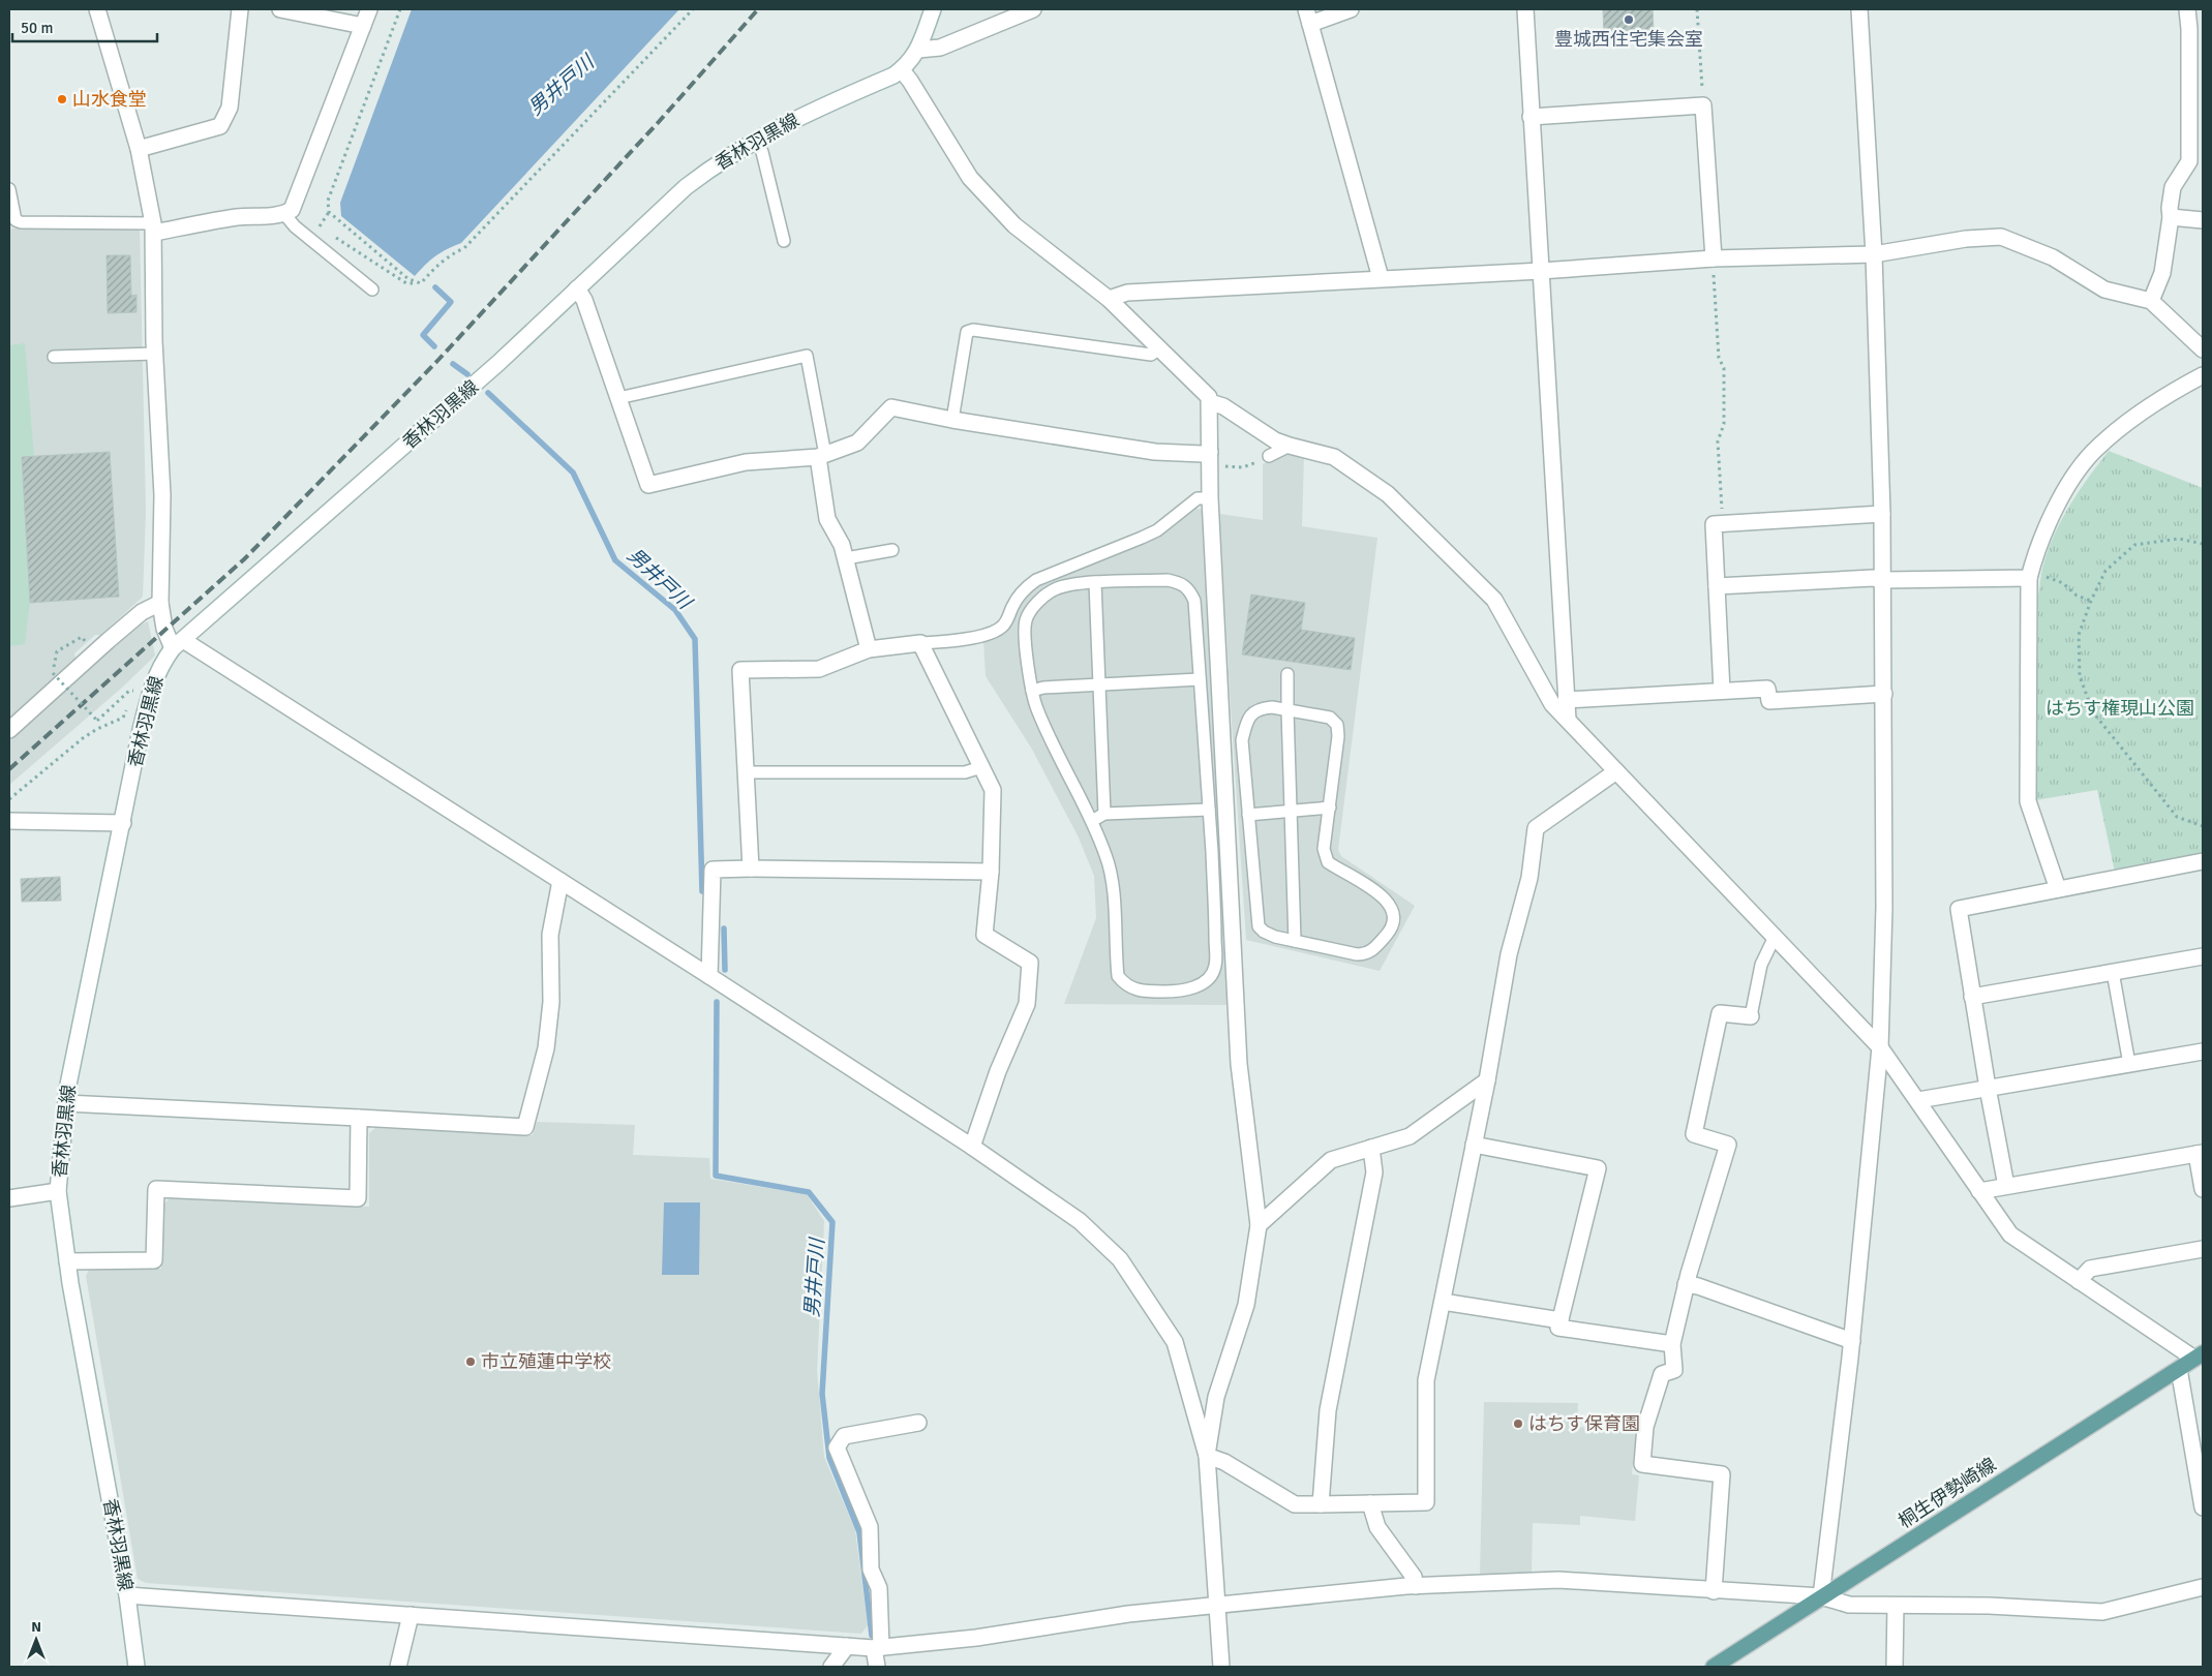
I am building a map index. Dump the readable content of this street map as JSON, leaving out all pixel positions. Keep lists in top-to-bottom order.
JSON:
{
  "streets": {
    "main road": ["桐生伊勢崎線"],
    "street": ["香林羽黒線"]
  },
  "water": ["男井戸川"],
  "parks": ["はちす権現山公園"],
  "places": [
    "豊城西住宅集会室",
    "山水食堂",
    "市立殖蓮中学校",
    "はちす保育園"
  ],
  "scale_bar": "50 m",
  "north": "top"
}
